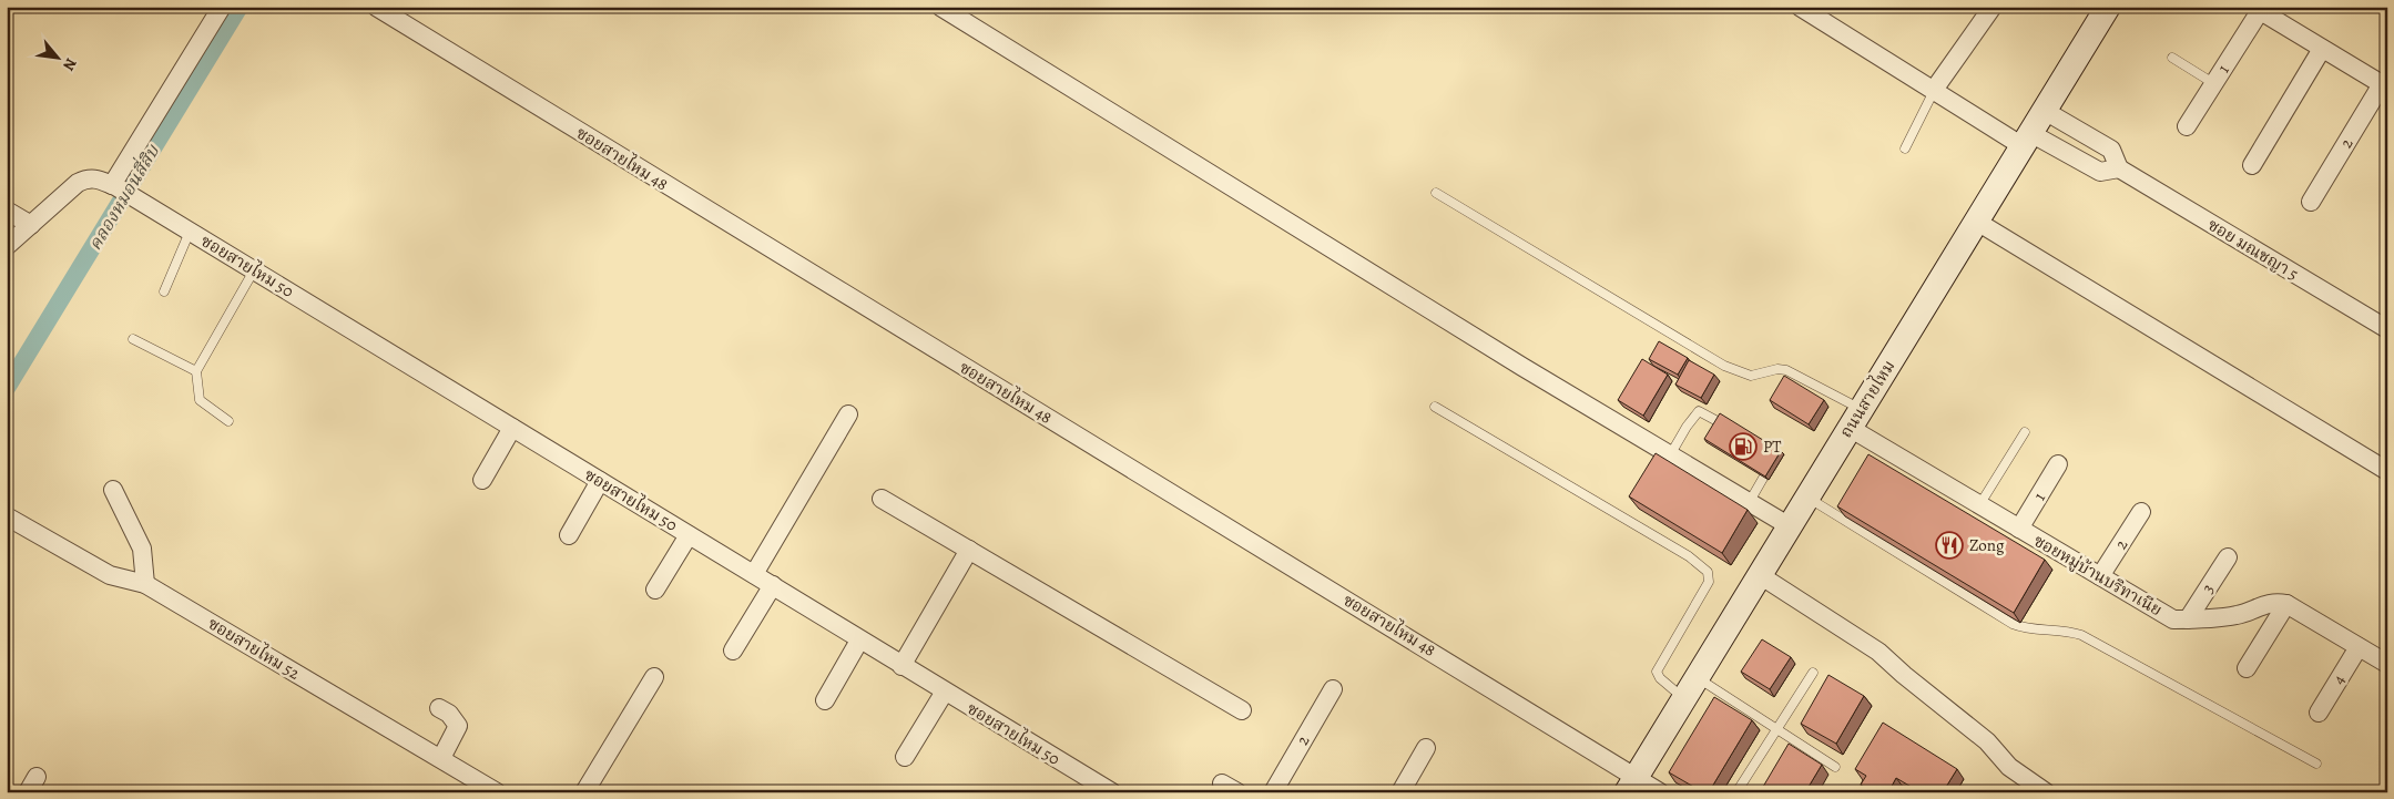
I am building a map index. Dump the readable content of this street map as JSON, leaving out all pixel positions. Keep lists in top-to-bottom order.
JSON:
{
  "streets": {
    "main road": ["ถนนสายไหม"],
    "street": [
      "1",
      "2",
      "ซอยสายไหม 48",
      "ซอย มณชญา 5",
      "ซอยสายไหม 50",
      "ซอยหมู่บ้านบริทาเนีย",
      "3",
      "ซอยสายไหม 52",
      "4"
    ]
  },
  "crossings": [
    ["1", "ซอยหมู่บ้านบริทาเนีย"],
    ["2", "ซอยหมู่บ้านบริทาเนีย"],
    ["ซอยสายไหม 48", "ถนนสายไหม"],
    ["ถนนสายไหม", "ซอยหมู่บ้านบริทาเนีย"],
    ["ซอยหมู่บ้านบริทาเนีย", "3"]
  ],
  "water": ["คลองหมอนสี่สิบ"],
  "places": {
    "fuel station": ["PT"],
    "restaurant": ["Zong"]
  },
  "north": "bottom right"
}
